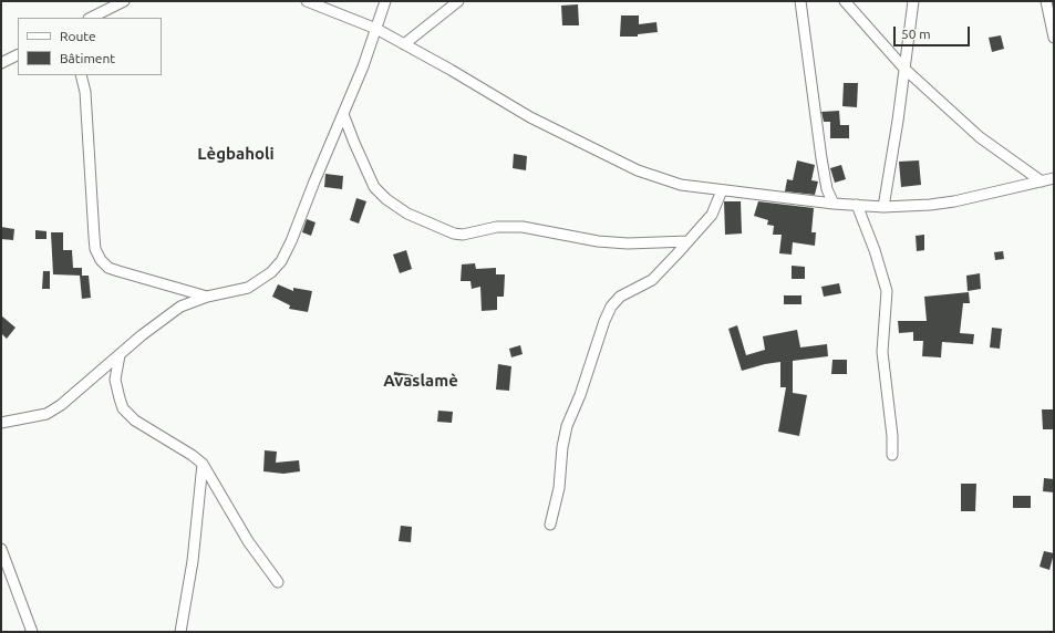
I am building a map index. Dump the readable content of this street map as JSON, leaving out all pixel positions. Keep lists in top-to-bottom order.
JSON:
{
  "districts": ["Lègbaholi", "Avaslamè"],
  "legend": ["Route", "Bâtiment"],
  "scale_bar": "50 m"
}
